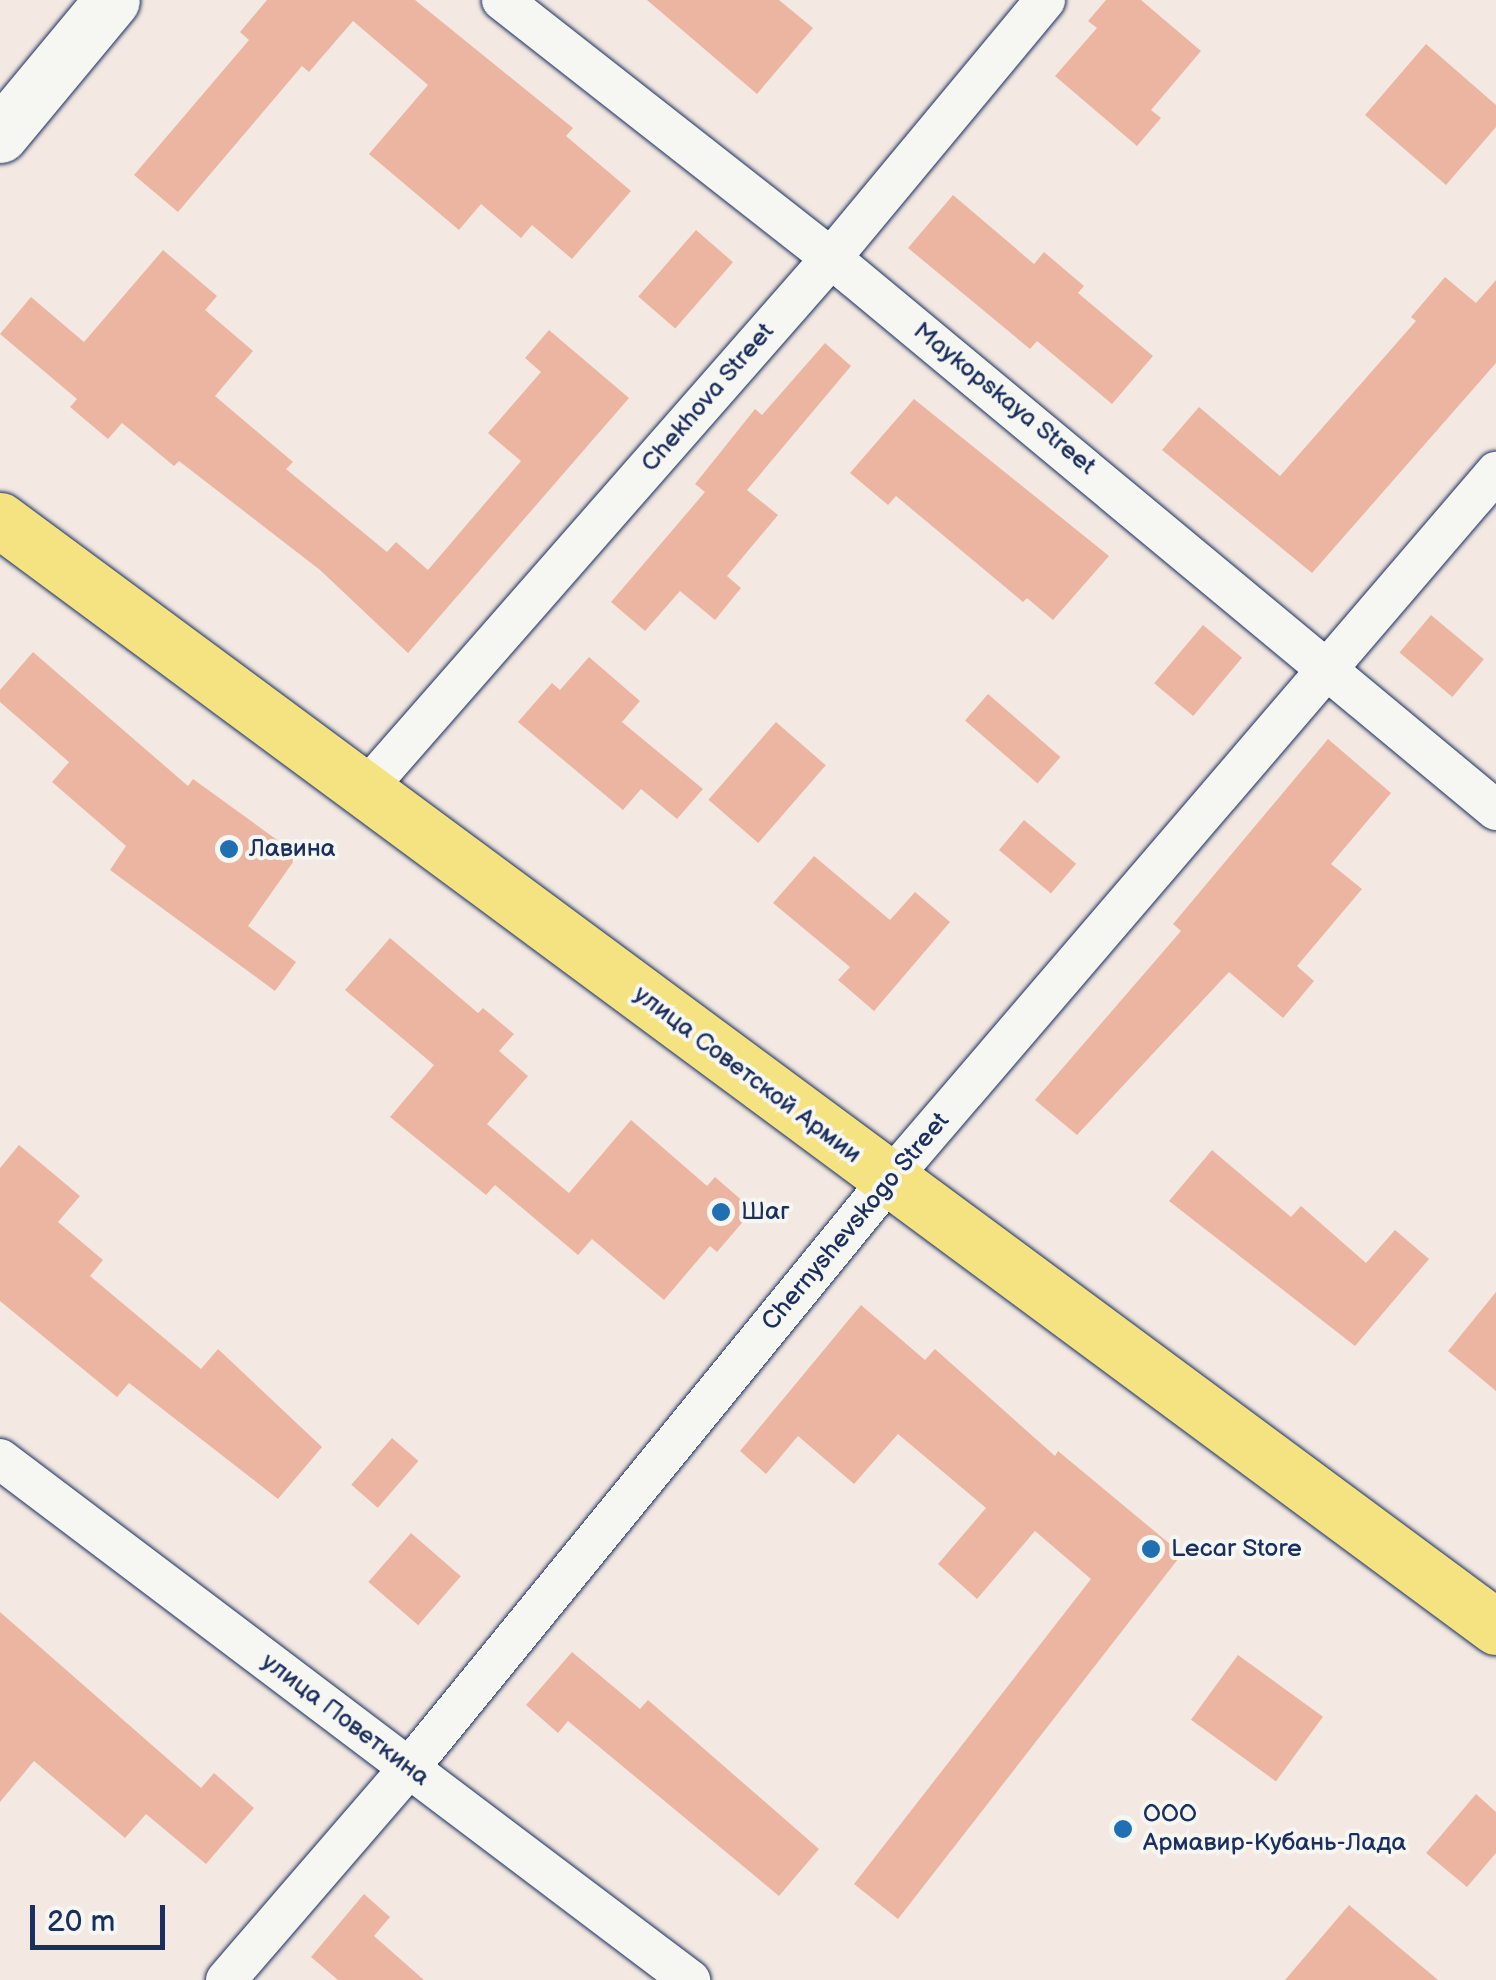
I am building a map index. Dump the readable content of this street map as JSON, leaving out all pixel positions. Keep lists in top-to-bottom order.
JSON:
{
  "streets": {
    "main road": ["улица Советской Армии"],
    "street": [
      "Chekhova Street",
      "Maykopskaya Street",
      "Chernyshevskogo Street",
      "улица Поветкина"
    ]
  },
  "crossings": [
    ["Chekhova Street", "Maykopskaya Street"],
    ["Chekhova Street", "улица Советской Армии"],
    ["Maykopskaya Street", "Chernyshevskogo Street"],
    ["улица Советской Армии", "Chernyshevskogo Street"],
    ["Chernyshevskogo Street", "улица Поветкина"]
  ],
  "places": [
    "Лавина",
    "Шаг",
    "Lecar Store",
    "ООО Армавир-Кубань-Лада"
  ],
  "scale_bar": "20 m"
}
